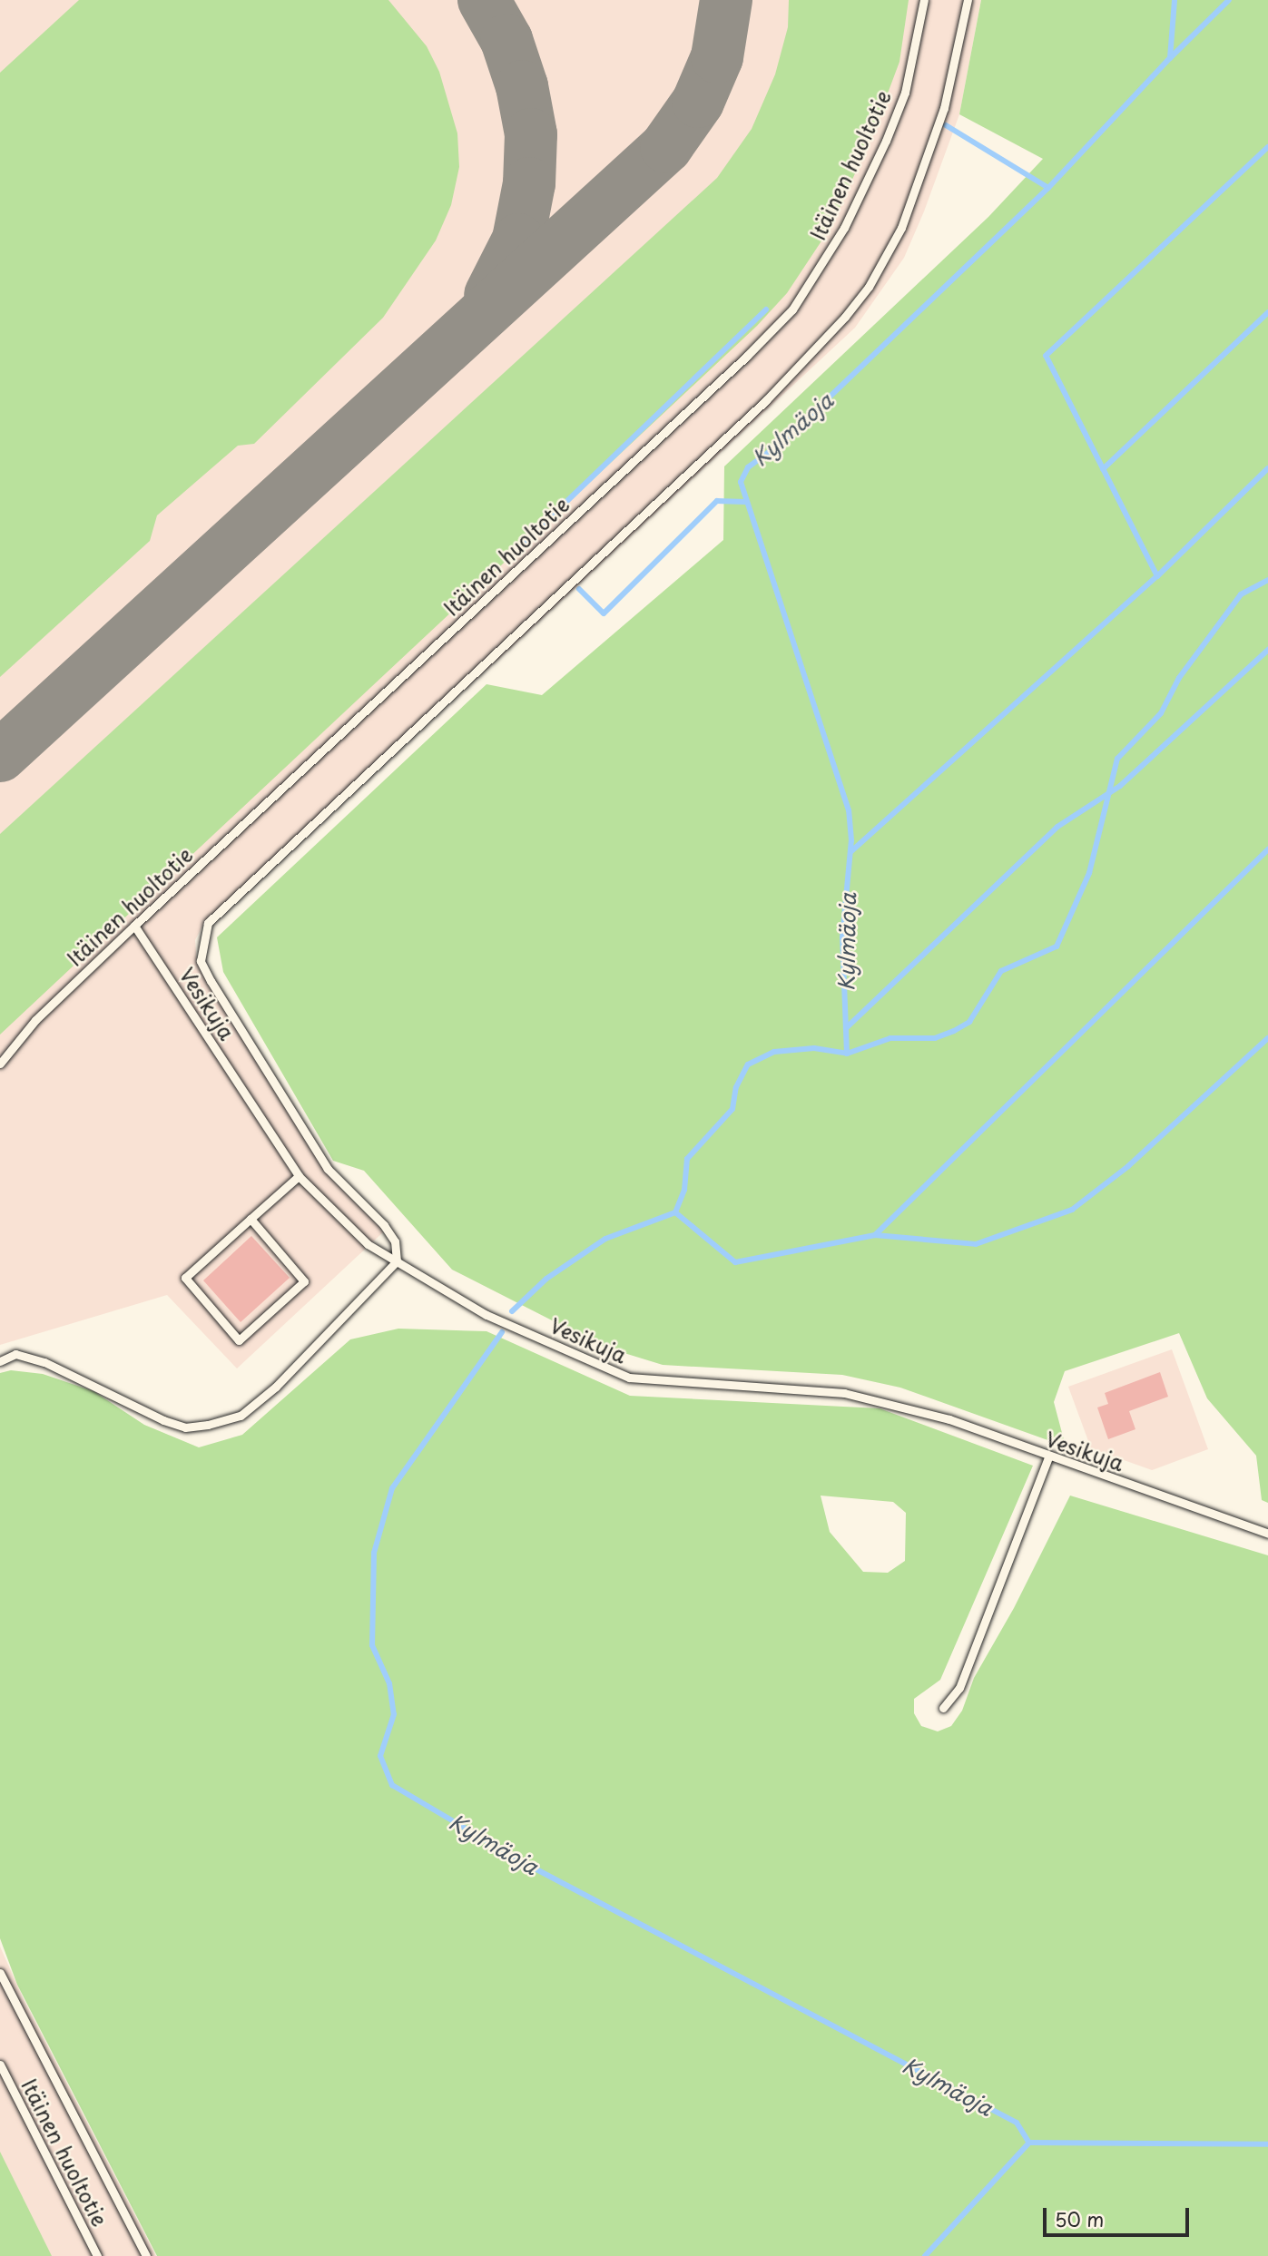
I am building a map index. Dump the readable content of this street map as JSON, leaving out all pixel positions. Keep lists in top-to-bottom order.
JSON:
{
  "streets": {
    "lane": ["Itäinen huoltotie", "Vesikuja"]
  },
  "crossings": [
    ["Itäinen huoltotie", "Vesikuja"]
  ],
  "water": ["Kylmäoja"],
  "scale_bar": "50 m"
}
